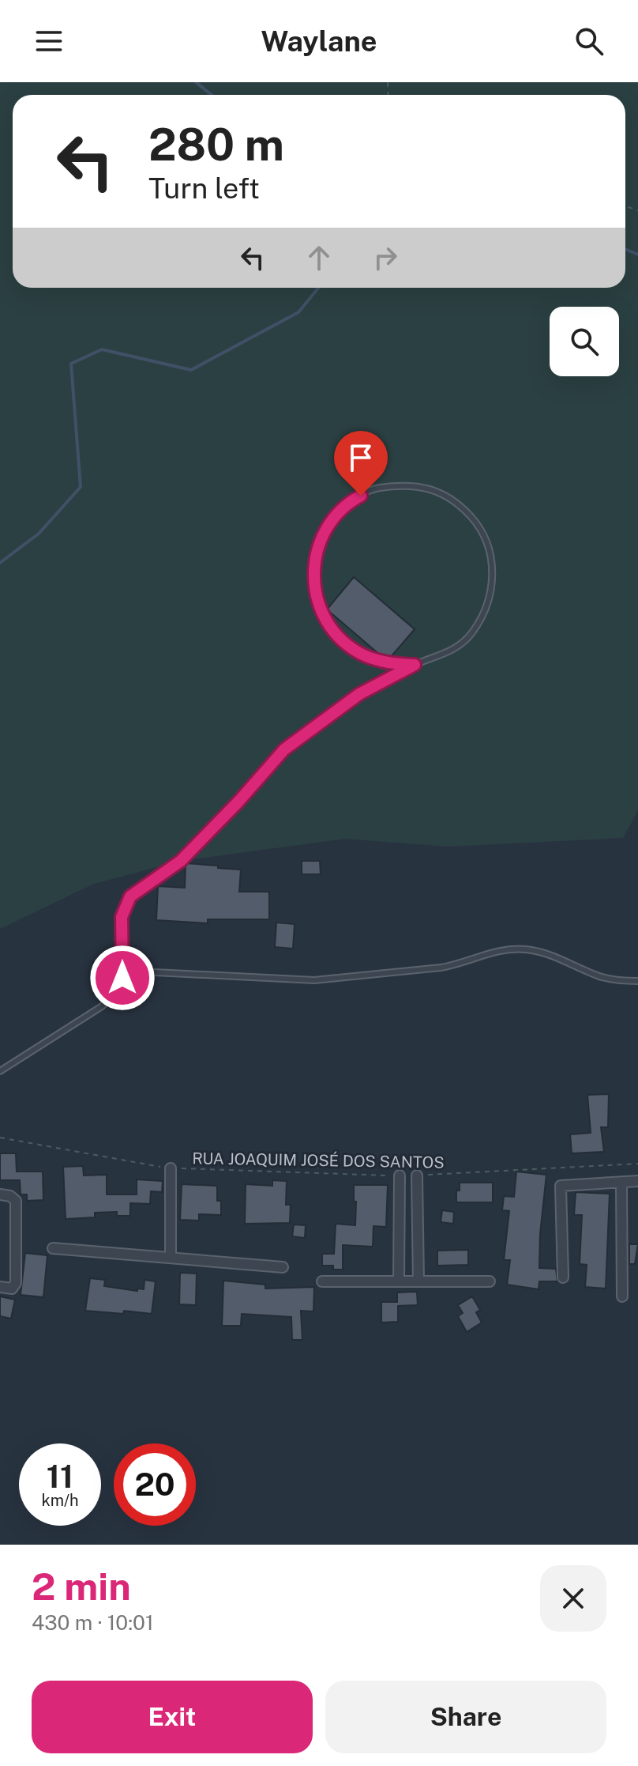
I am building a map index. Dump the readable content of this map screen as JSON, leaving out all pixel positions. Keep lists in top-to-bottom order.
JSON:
{
  "streets": {
    "path": ["RUA JOAQUIM JOSÉ DOS SANTOS"]
  },
  "page": {
    "header": "Waylane",
    "turn": ["280 m", "Turn left"],
    "speed": "11 km/h",
    "limit": "20",
    "heading": ["2 min", "430 m · 10:01"],
    "buttons": ["Exit", "Share"]
  }
}
